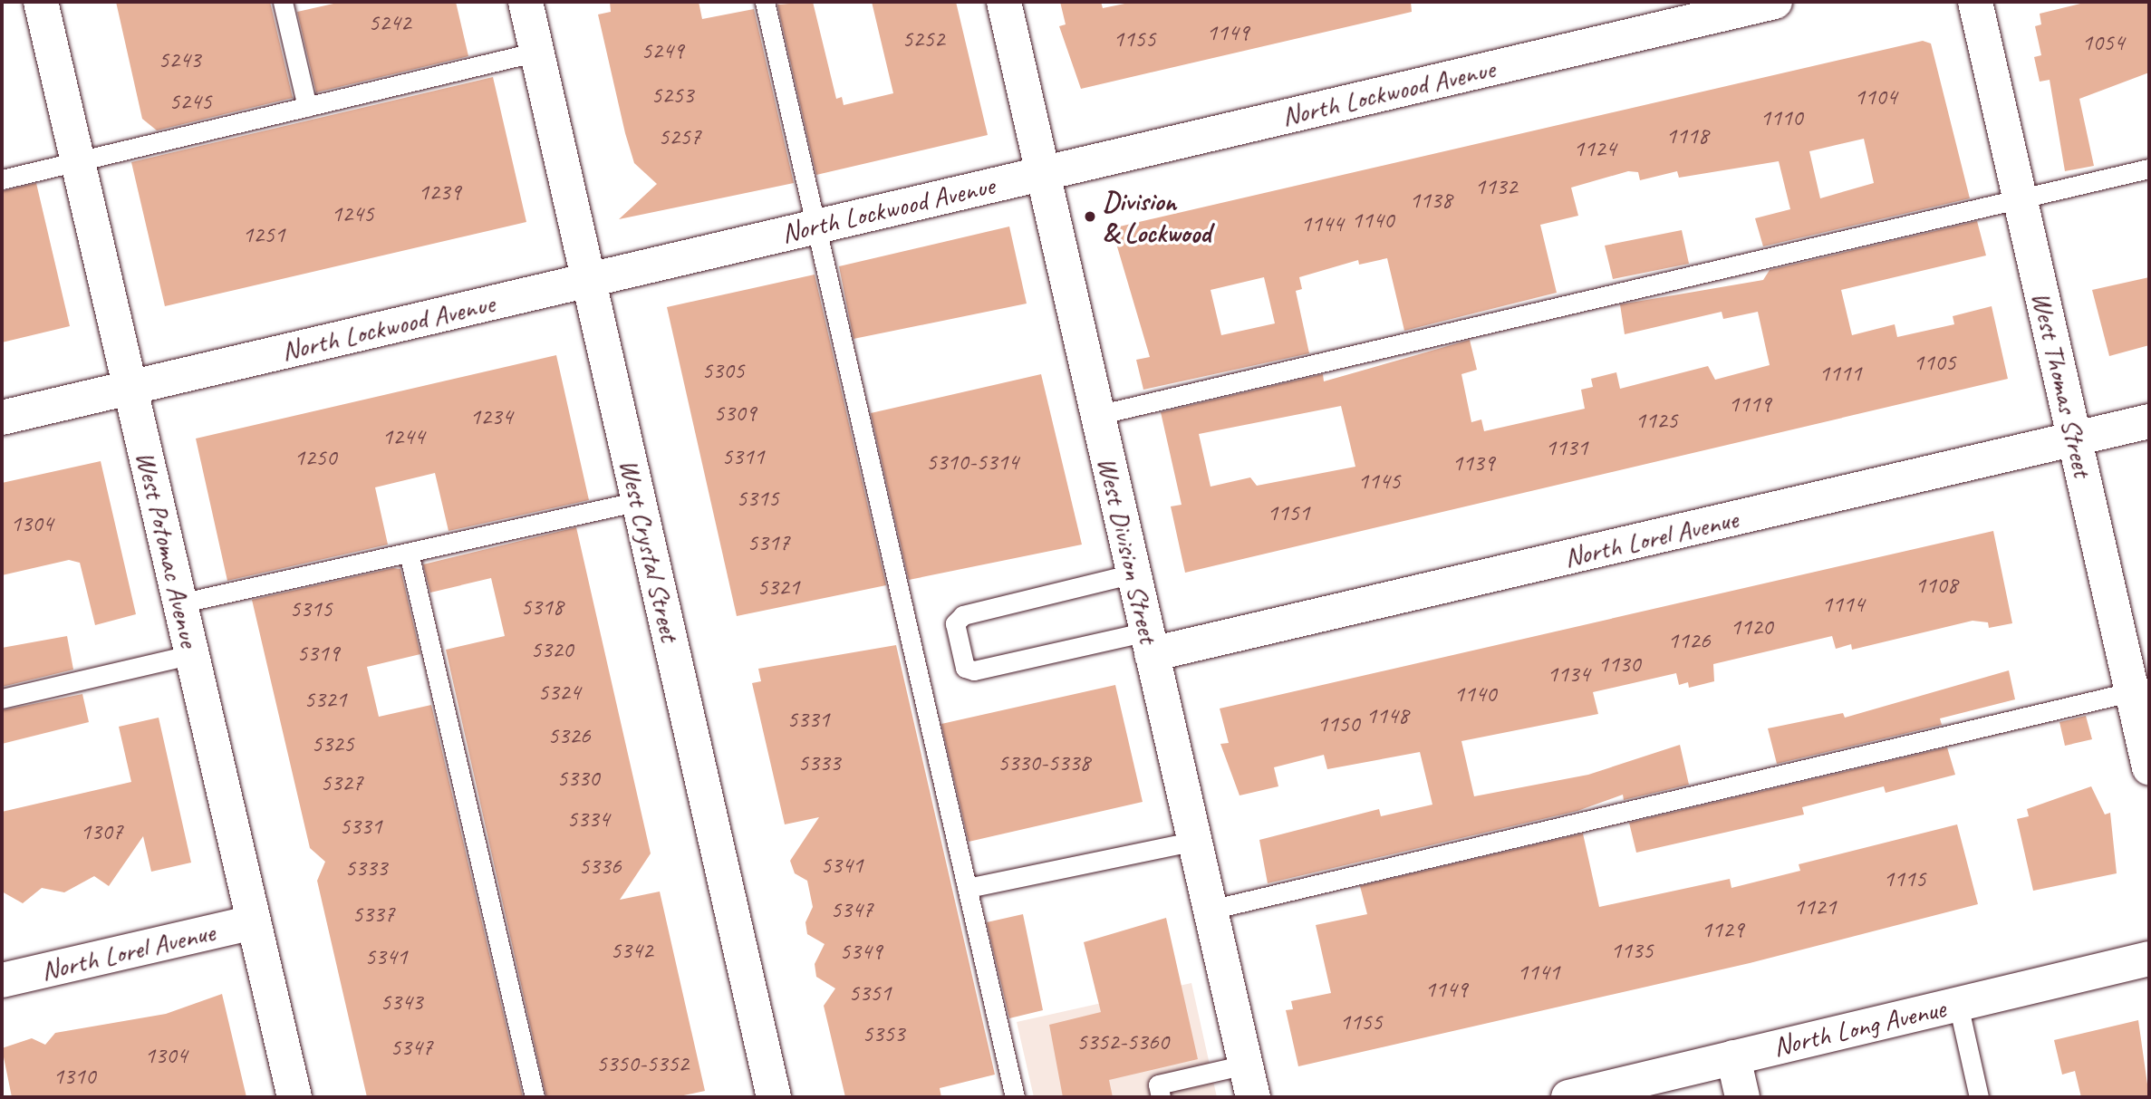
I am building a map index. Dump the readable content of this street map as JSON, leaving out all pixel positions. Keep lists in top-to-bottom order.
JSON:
{
  "streets": {
    "street": [
      "North Lockwood Avenue",
      "West Thomas Street",
      "North Lorel Avenue",
      "West Potomac Avenue",
      "West Crystal Street",
      "West Division Street",
      "North Long Avenue"
    ]
  },
  "crossings": [
    ["North Lockwood Avenue", "West Potomac Avenue"],
    ["North Lockwood Avenue", "West Crystal Street"],
    ["North Lockwood Avenue", "West Division Street"],
    ["West Thomas Street", "North Lorel Avenue"],
    ["North Lorel Avenue", "West Potomac Avenue"],
    ["North Lorel Avenue", "West Division Street"]
  ],
  "places": ["Division & Lockwood"],
  "house_numbers": [
    "5242",
    "1149",
    "5252",
    "1155",
    "1054",
    "5249",
    "5243",
    "5253",
    "1104",
    "5245",
    "1110",
    "1118",
    "5257",
    "1124",
    "1132",
    "1239",
    "1138",
    "1245",
    "1140",
    "1144",
    "1251",
    "1105",
    "5305",
    "1111",
    "1119",
    "5309",
    "1234",
    "1125",
    "1244",
    "1131",
    "5311",
    "1250",
    "5310-5314",
    "1139",
    "1145",
    "5315",
    "1151",
    "1304",
    "5317",
    "1108",
    "5321",
    "1114",
    "5318",
    "5315",
    "1120",
    "1126",
    "5320",
    "5319",
    "1130",
    "1134",
    "5324",
    "1140",
    "5321",
    "1148",
    "5331",
    "1150",
    "5326",
    "5325",
    "5333",
    "5330-5338",
    "5330",
    "5327",
    "5334",
    "5331",
    "1307",
    "5341",
    "5336",
    "5333",
    "1115",
    "1121",
    "5347",
    "5337",
    "1129",
    "5342",
    "1135",
    "5349",
    "5341",
    "1141",
    "1149",
    "5351",
    "5343",
    "1155",
    "5353",
    "5352-5360",
    "5347",
    "1304",
    "5350-5352",
    "1310"
  ]
}
